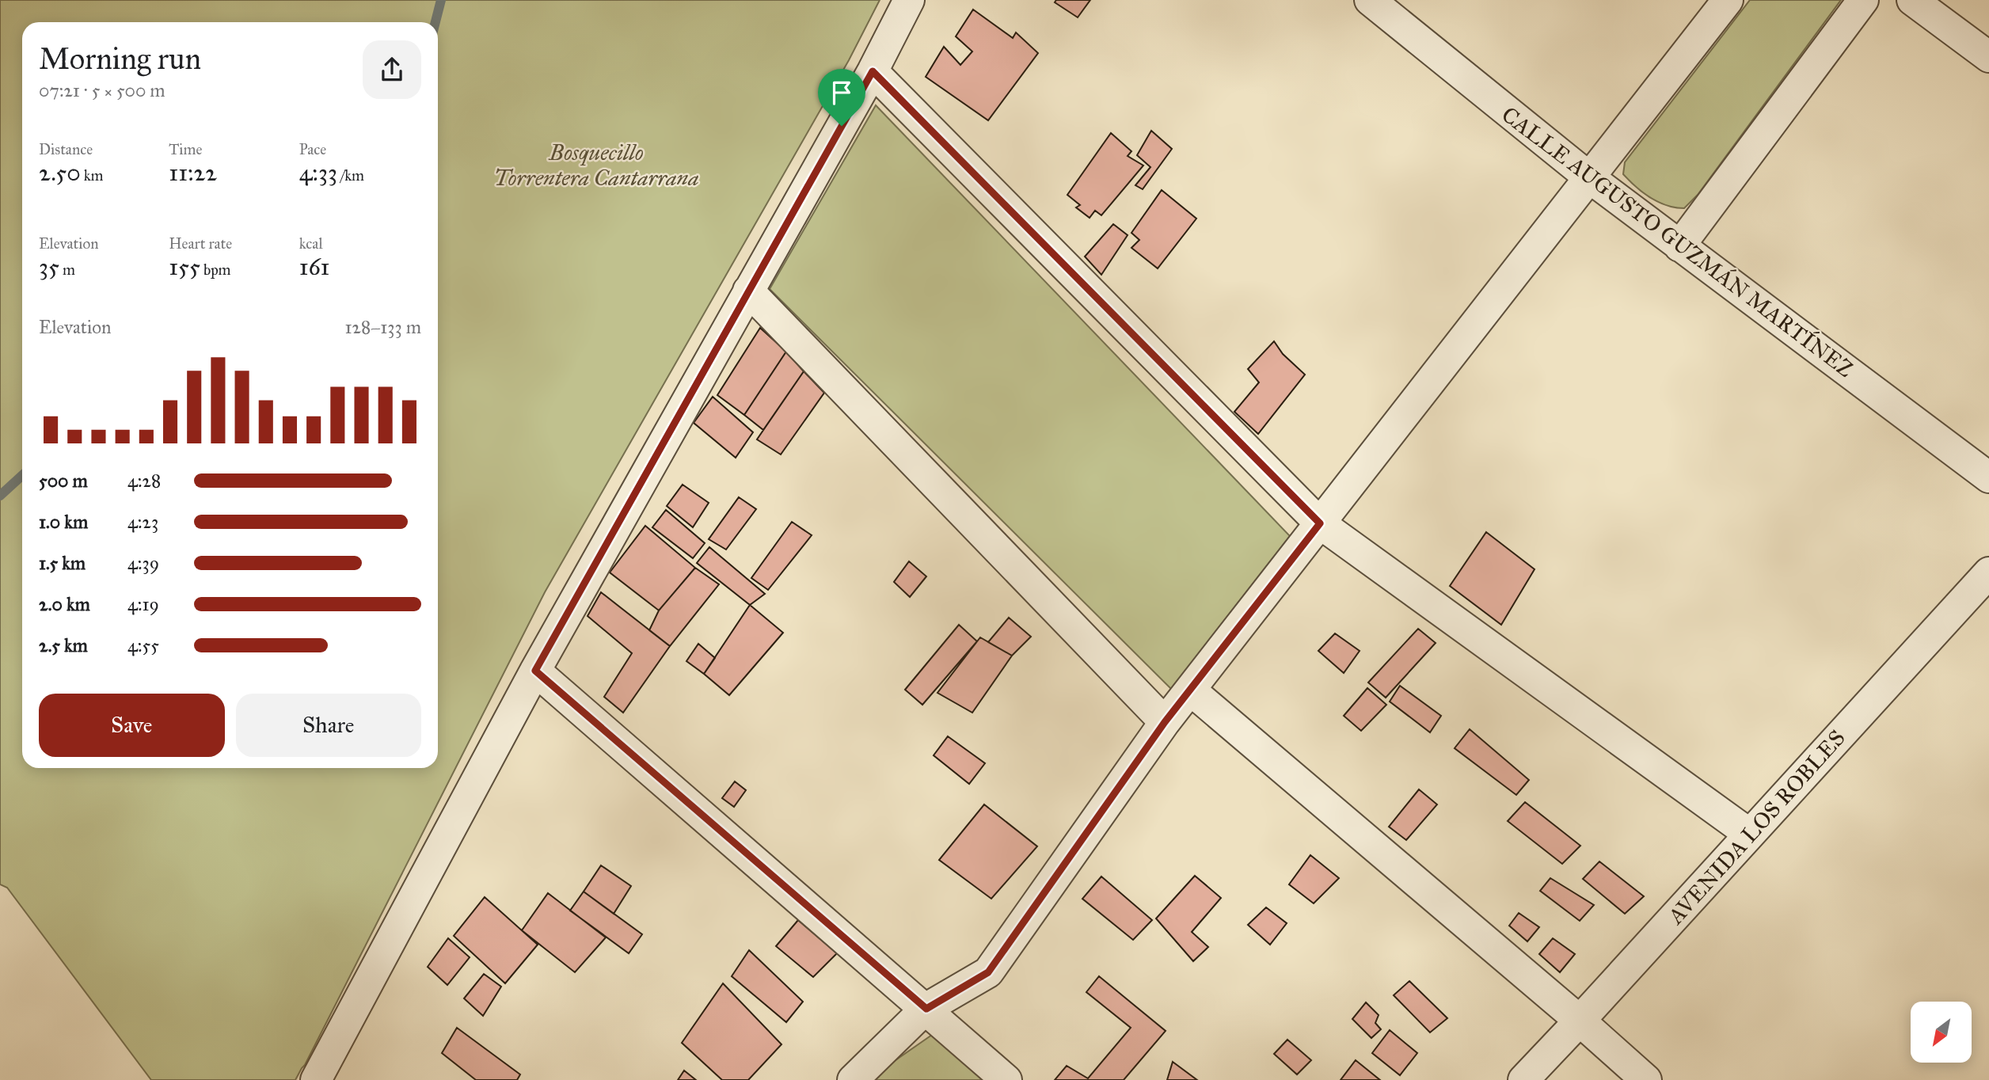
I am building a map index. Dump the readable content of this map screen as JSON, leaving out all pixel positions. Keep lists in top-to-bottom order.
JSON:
{
  "streets": {
    "street": ["CALLE AUGUSTO GUZMÁN MARTÍNEZ", "AVENIDA LOS ROBLES"]
  },
  "parks": ["Bosquecillo Torrentera Cantarrana"],
  "north": "bottom left",
  "page": {
    "heading": ["Morning run", "07:21 · 5 × 500 m"],
    "stats": [
      ["Distance", "2.50 km"],
      ["Time", "11:22"],
      ["Pace", "4:33 /km"],
      ["Elevation", "35 m"],
      ["Heart rate", "155 bpm"],
      ["kcal", "161"]
    ],
    "chart": ["Elevation", "128–133 m"],
    "list": [
      {
        "name": "500 m",
        "note": "4:28"
      },
      {
        "name": "1.0 km",
        "note": "4:23"
      },
      {
        "name": "1.5 km",
        "note": "4:39"
      },
      {
        "name": "2.0 km",
        "note": "4:19"
      },
      {
        "name": "2.5 km",
        "note": "4:55"
      }
    ],
    "buttons": ["Save", "Share"]
  }
}
